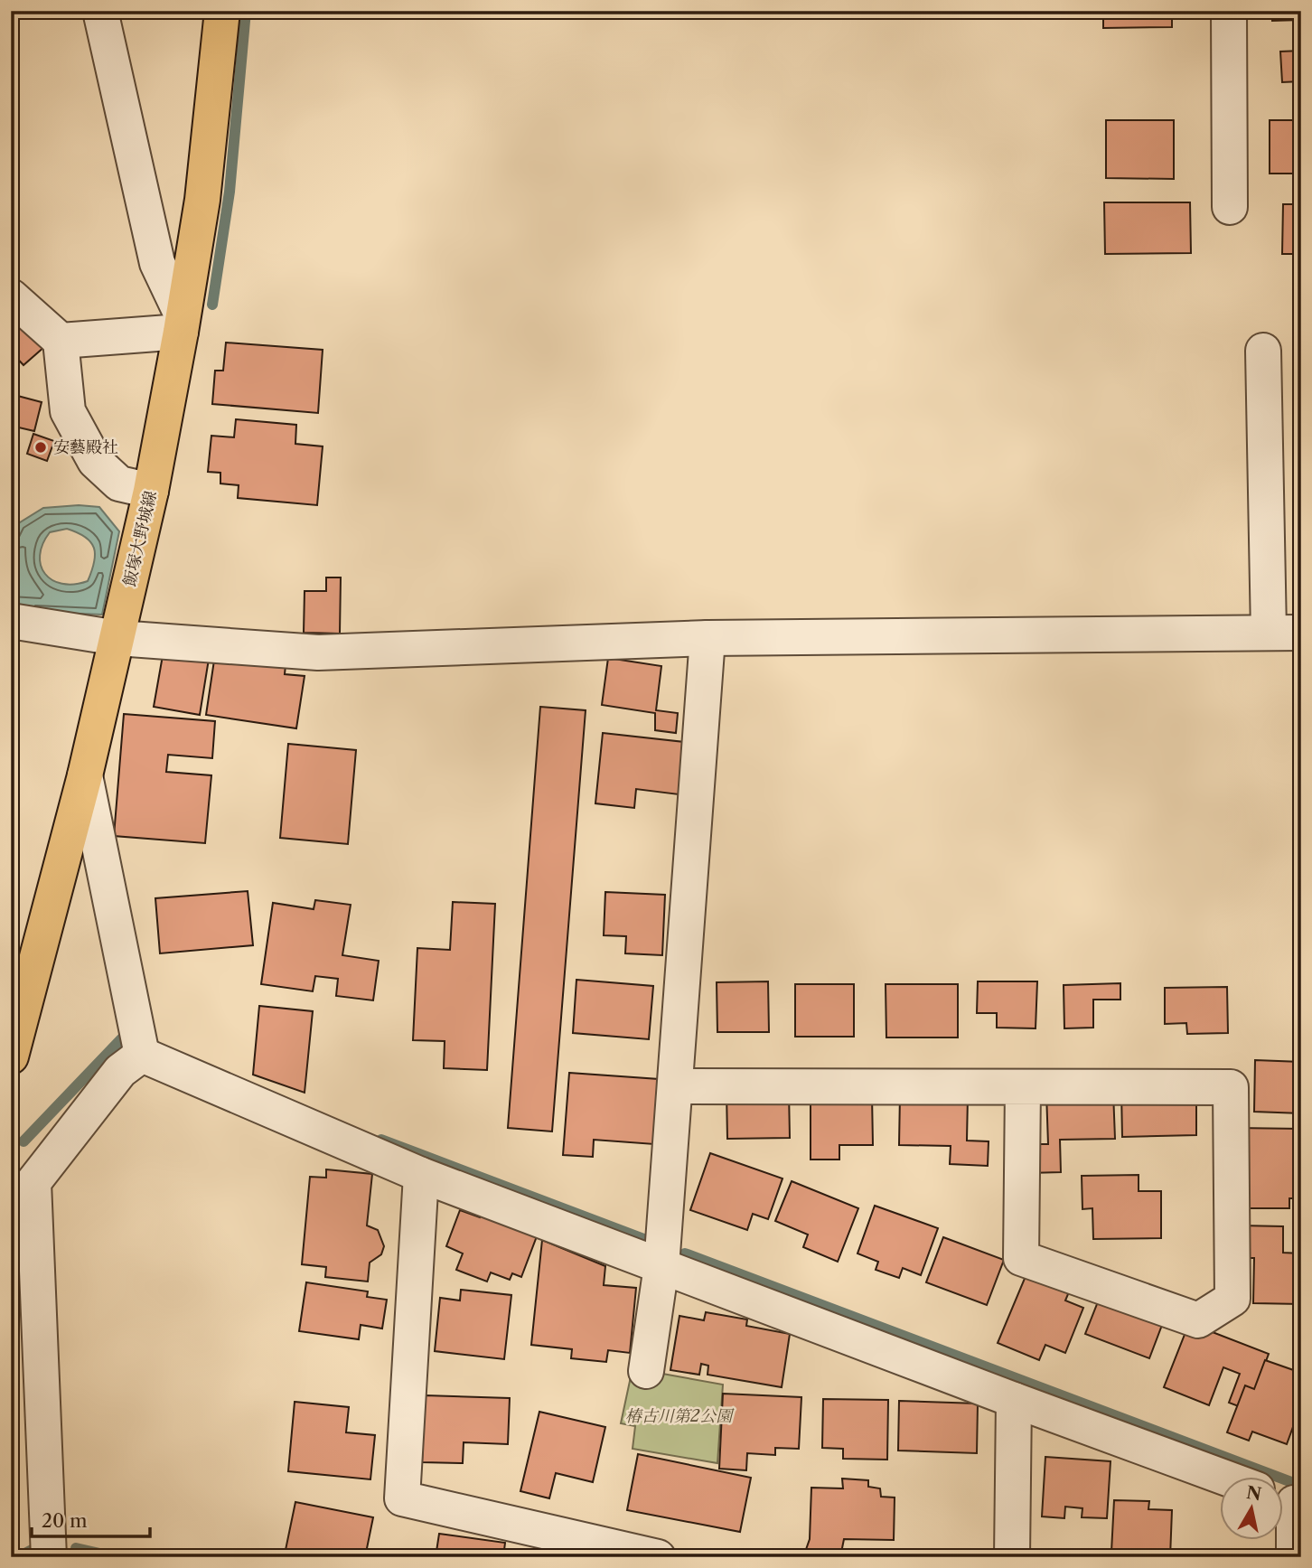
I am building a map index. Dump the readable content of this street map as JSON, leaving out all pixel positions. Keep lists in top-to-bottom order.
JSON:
{
  "streets": {
    "main road": ["飯塚大野城線"]
  },
  "parks": ["椿古川第2公園"],
  "places": ["安藝殿社"],
  "scale_bar": "20 m",
  "north": "top"
}
